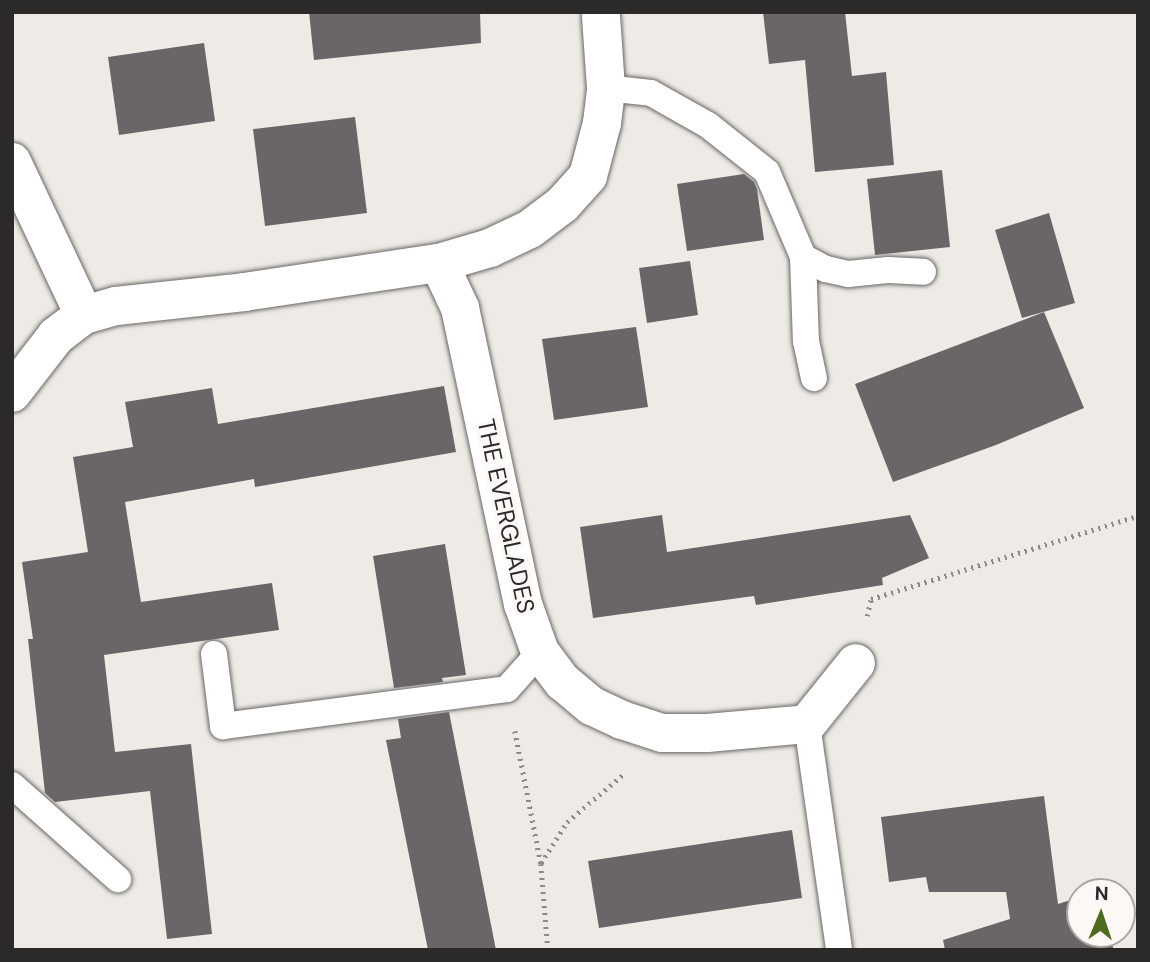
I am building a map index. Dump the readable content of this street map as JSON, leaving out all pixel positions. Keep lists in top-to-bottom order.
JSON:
{
  "streets": {
    "street": ["THE EVERGLADES"]
  },
  "north": "top"
}
